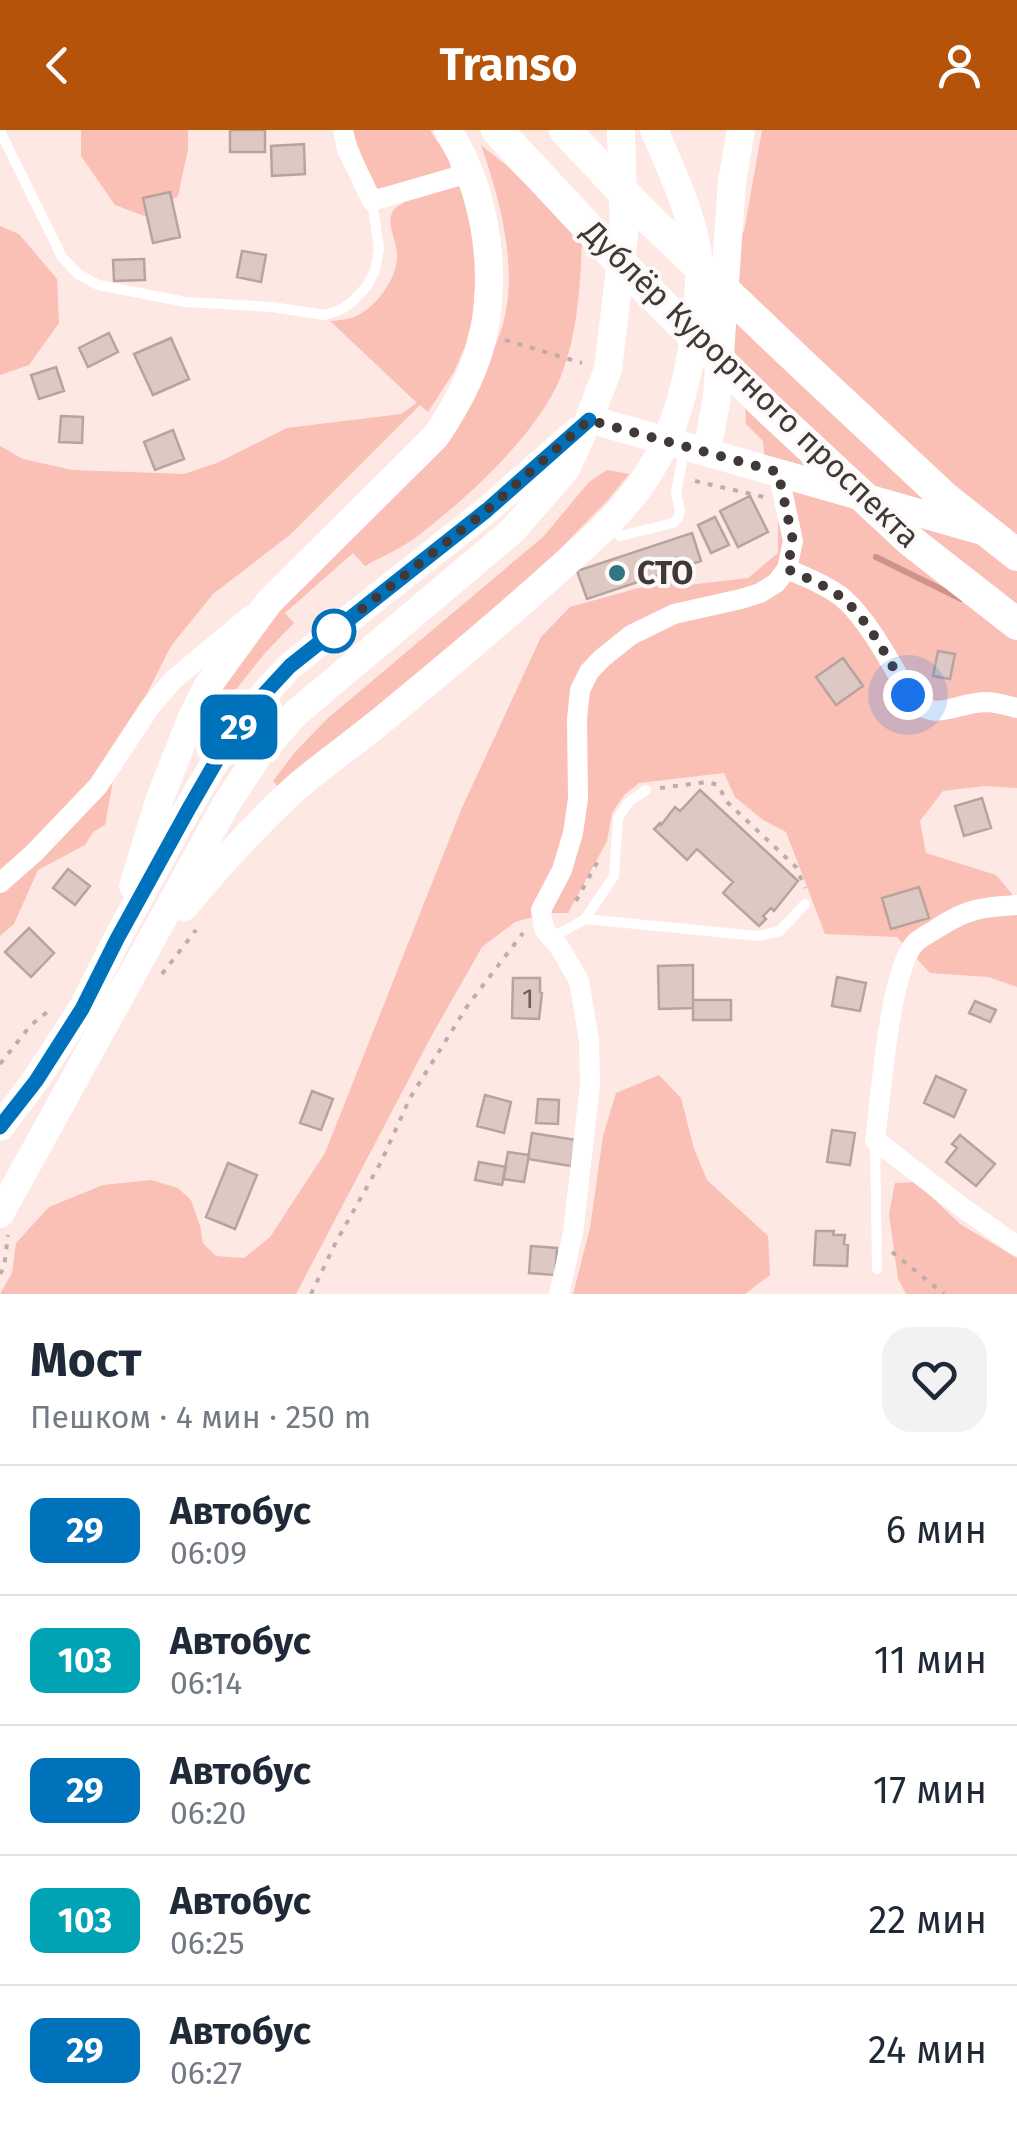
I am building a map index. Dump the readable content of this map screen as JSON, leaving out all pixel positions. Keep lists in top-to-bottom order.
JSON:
{
  "streets": {
    "main road": ["Дублёр Курортного проспекта"]
  },
  "places": ["СТО"],
  "lines": ["bus line 29"],
  "house_numbers": ["1"],
  "page": {
    "header": "Transo",
    "on_map": "29",
    "heading": ["Мост", "Пешком · 4 мин · 250 m"],
    "list": [
      {
        "mark": "29",
        "name": "Автобус",
        "note": "06:09",
        "value": "6 мин"
      },
      {
        "mark": "103",
        "name": "Автобус",
        "note": "06:14",
        "value": "11 мин"
      },
      {
        "mark": "29",
        "name": "Автобус",
        "note": "06:20",
        "value": "17 мин"
      },
      {
        "mark": "103",
        "name": "Автобус",
        "note": "06:25",
        "value": "22 мин"
      },
      {
        "mark": "29",
        "name": "Автобус",
        "note": "06:27",
        "value": "24 мин"
      }
    ]
  }
}
